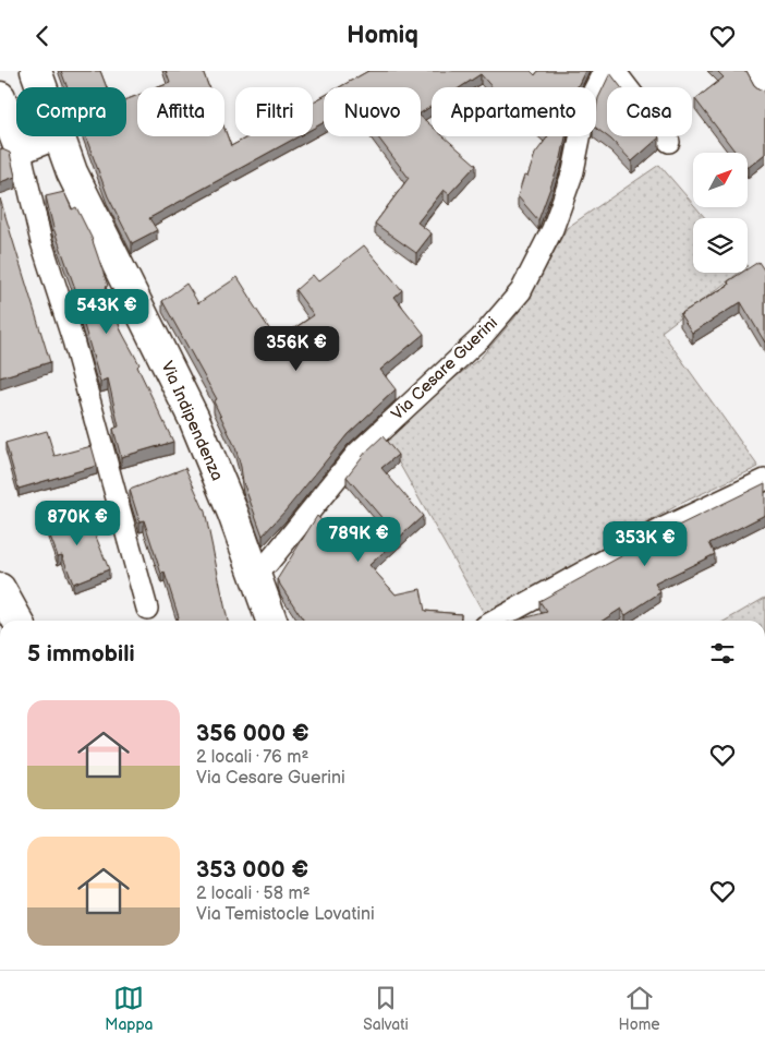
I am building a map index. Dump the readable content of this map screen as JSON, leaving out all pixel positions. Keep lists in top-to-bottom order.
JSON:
{
  "streets": {
    "street": ["Via Cesare Guerini", "Via Indipendenza"]
  },
  "crossings": [
    ["Via Cesare Guerini", "Via Indipendenza"]
  ],
  "north": "top right",
  "page": {
    "header": "Homiq",
    "chip": [
      "Compra",
      "Affitta",
      "Filtri",
      "Nuovo",
      "Appartamento",
      "Casa"
    ],
    "price": [
      "543K €",
      "356K €",
      "870K €",
      "789K €",
      "353K €"
    ],
    "heading": "5 immobili",
    "list": [
      {
        "name": "356 000 €",
        "note": "2 locali · 76 m² · Via Cesare Guerini"
      },
      {
        "name": "353 000 €",
        "note": "2 locali · 58 m² · Via Temistocle Lovatini"
      }
    ],
    "tabs": ["Mappa", "Salvati", "Home"]
  }
}
